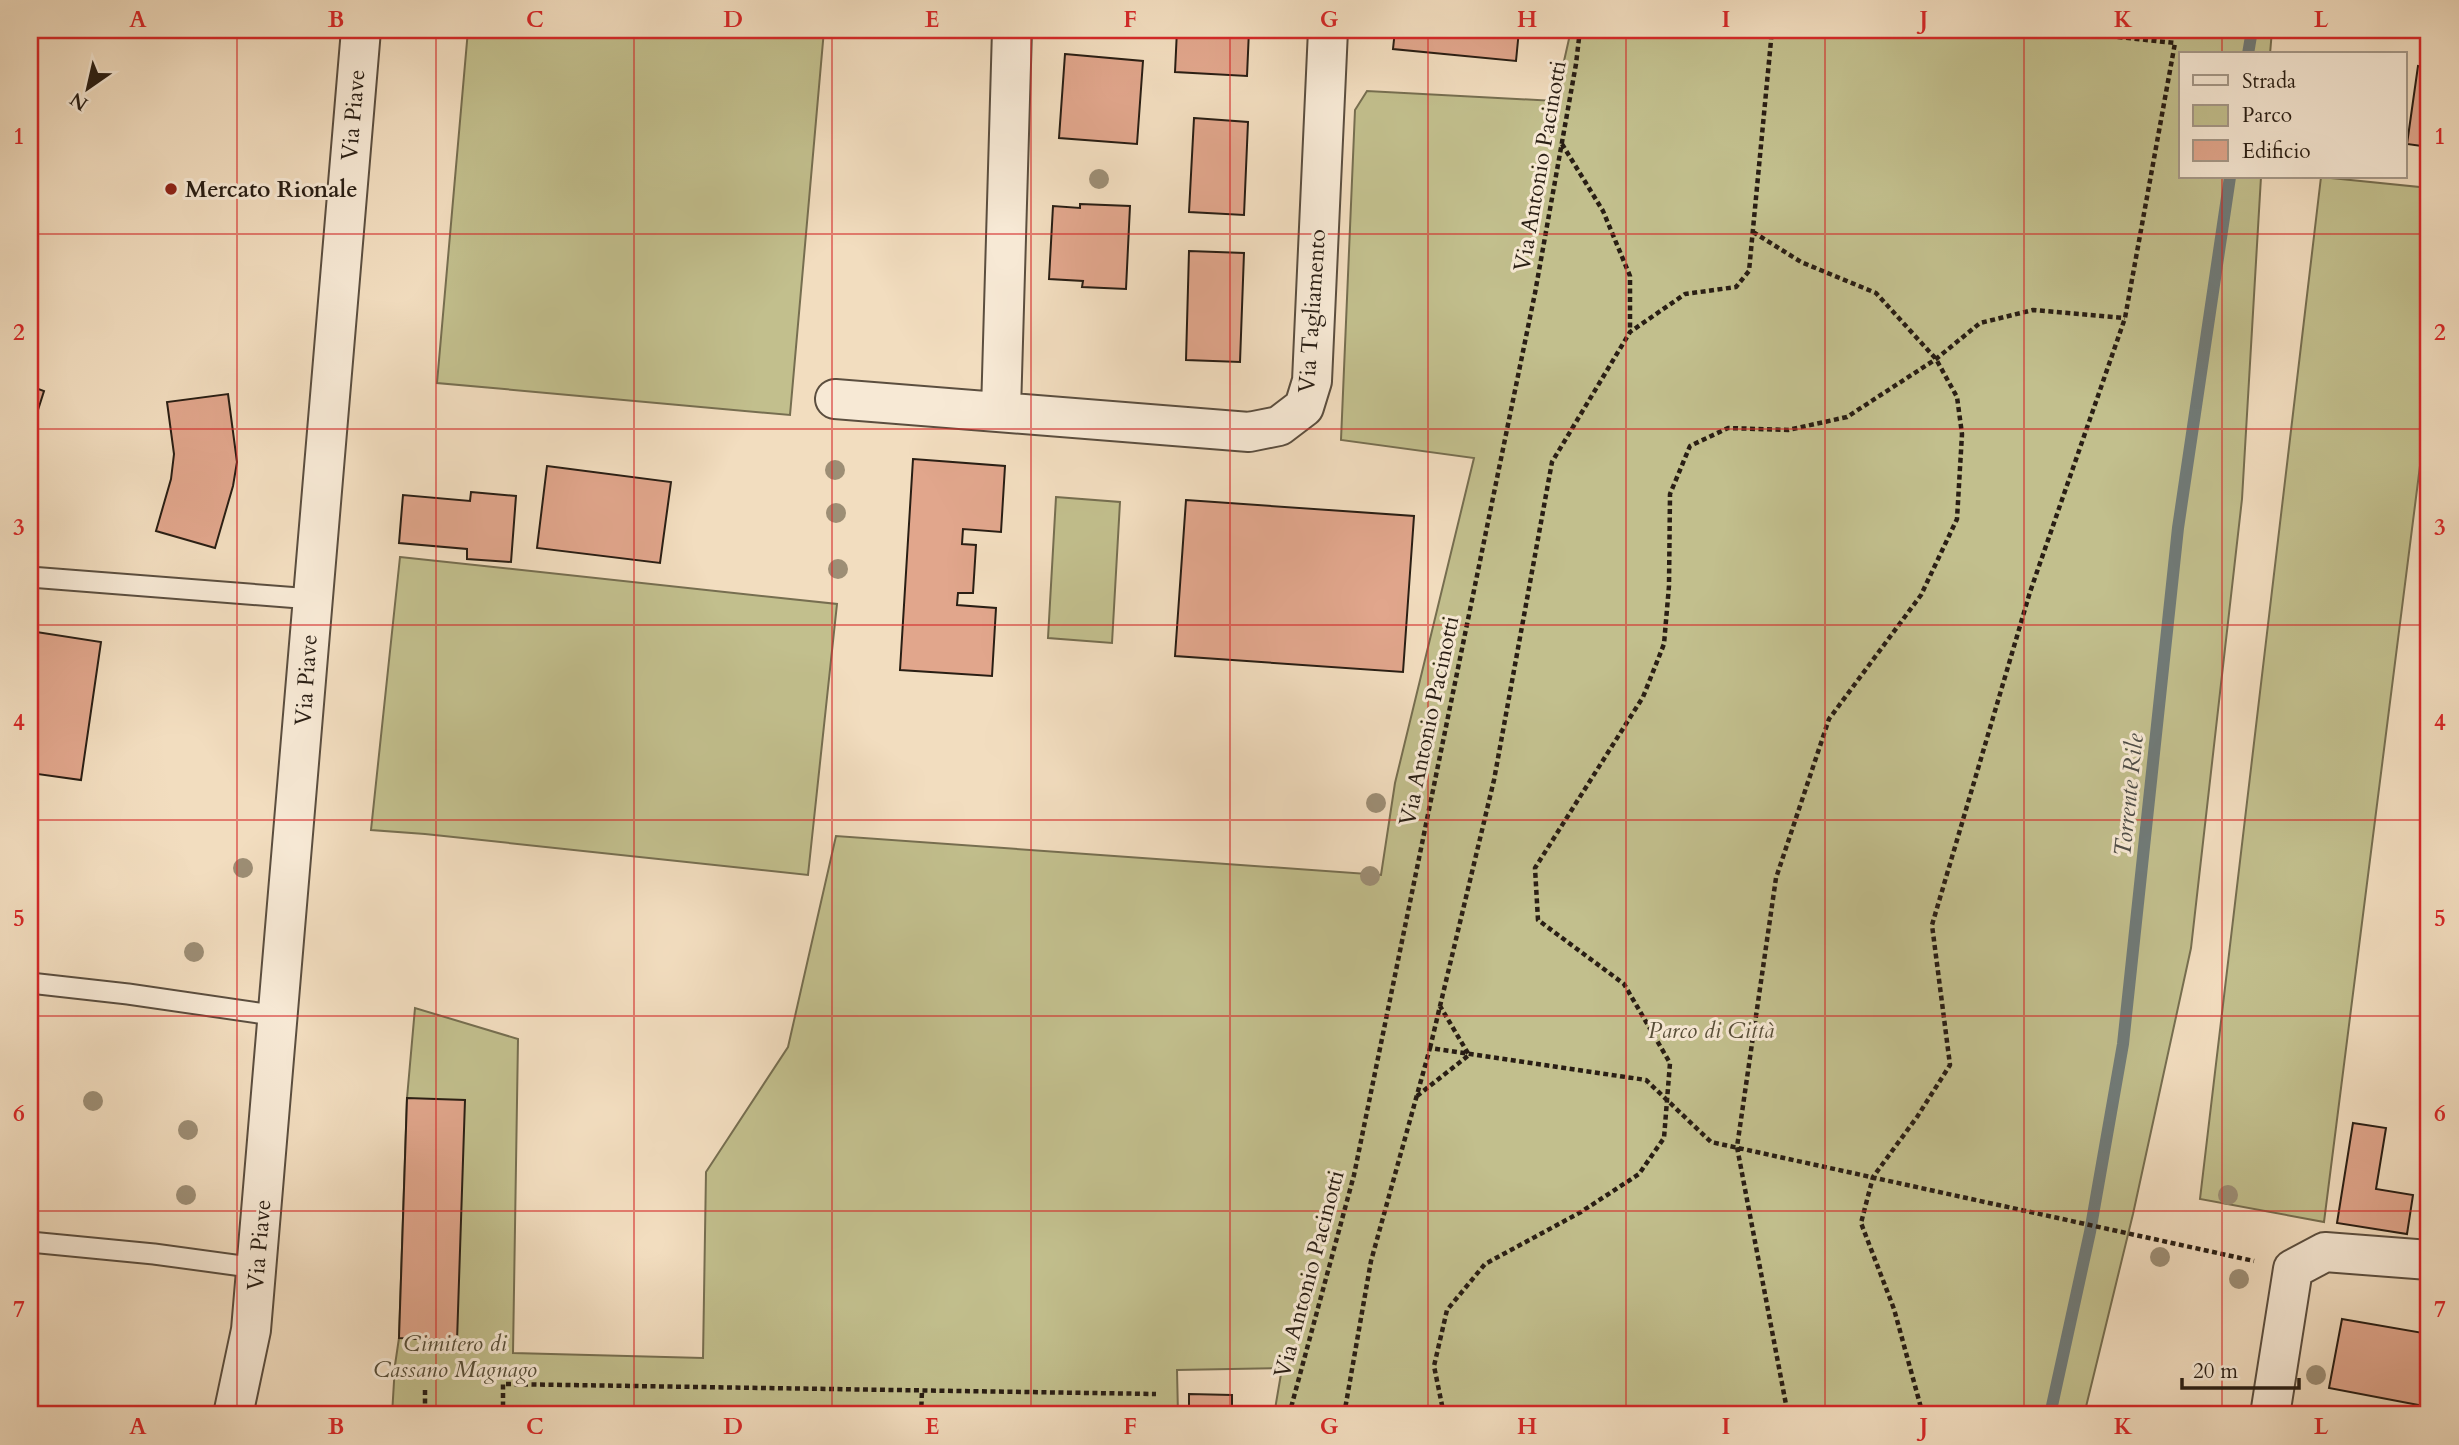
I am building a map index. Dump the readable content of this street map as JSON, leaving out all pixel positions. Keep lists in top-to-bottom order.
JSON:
{
  "streets": {
    "street": ["Via Piave", "Via Tagliamento"],
    "path": ["Via Antonio Pacinotti"]
  },
  "water": ["Torrente Rile"],
  "parks": ["Parco di Città", "Cimitero di Cassano Magnago"],
  "places": ["Mercato Rionale"],
  "legend": ["Strada", "Parco", "Edificio"],
  "scale_bar": "20 m",
  "north": "bottom left",
  "grid": {
    "columns": [
      "A",
      "B",
      "C",
      "D",
      "E",
      "F",
      "G",
      "H",
      "I",
      "J",
      "K",
      "L"
    ],
    "rows": [
      "1",
      "2",
      "3",
      "4",
      "5",
      "6",
      "7"
    ]
  }
}
